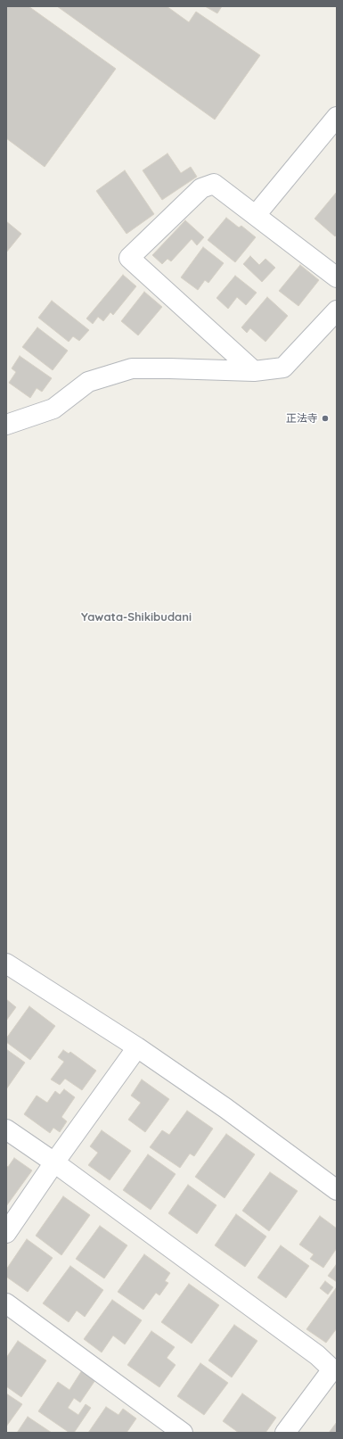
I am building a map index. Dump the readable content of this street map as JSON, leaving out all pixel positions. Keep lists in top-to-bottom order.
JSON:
{
  "districts": ["Yawata-Shikibudani"],
  "places": ["正法寺"]
}
